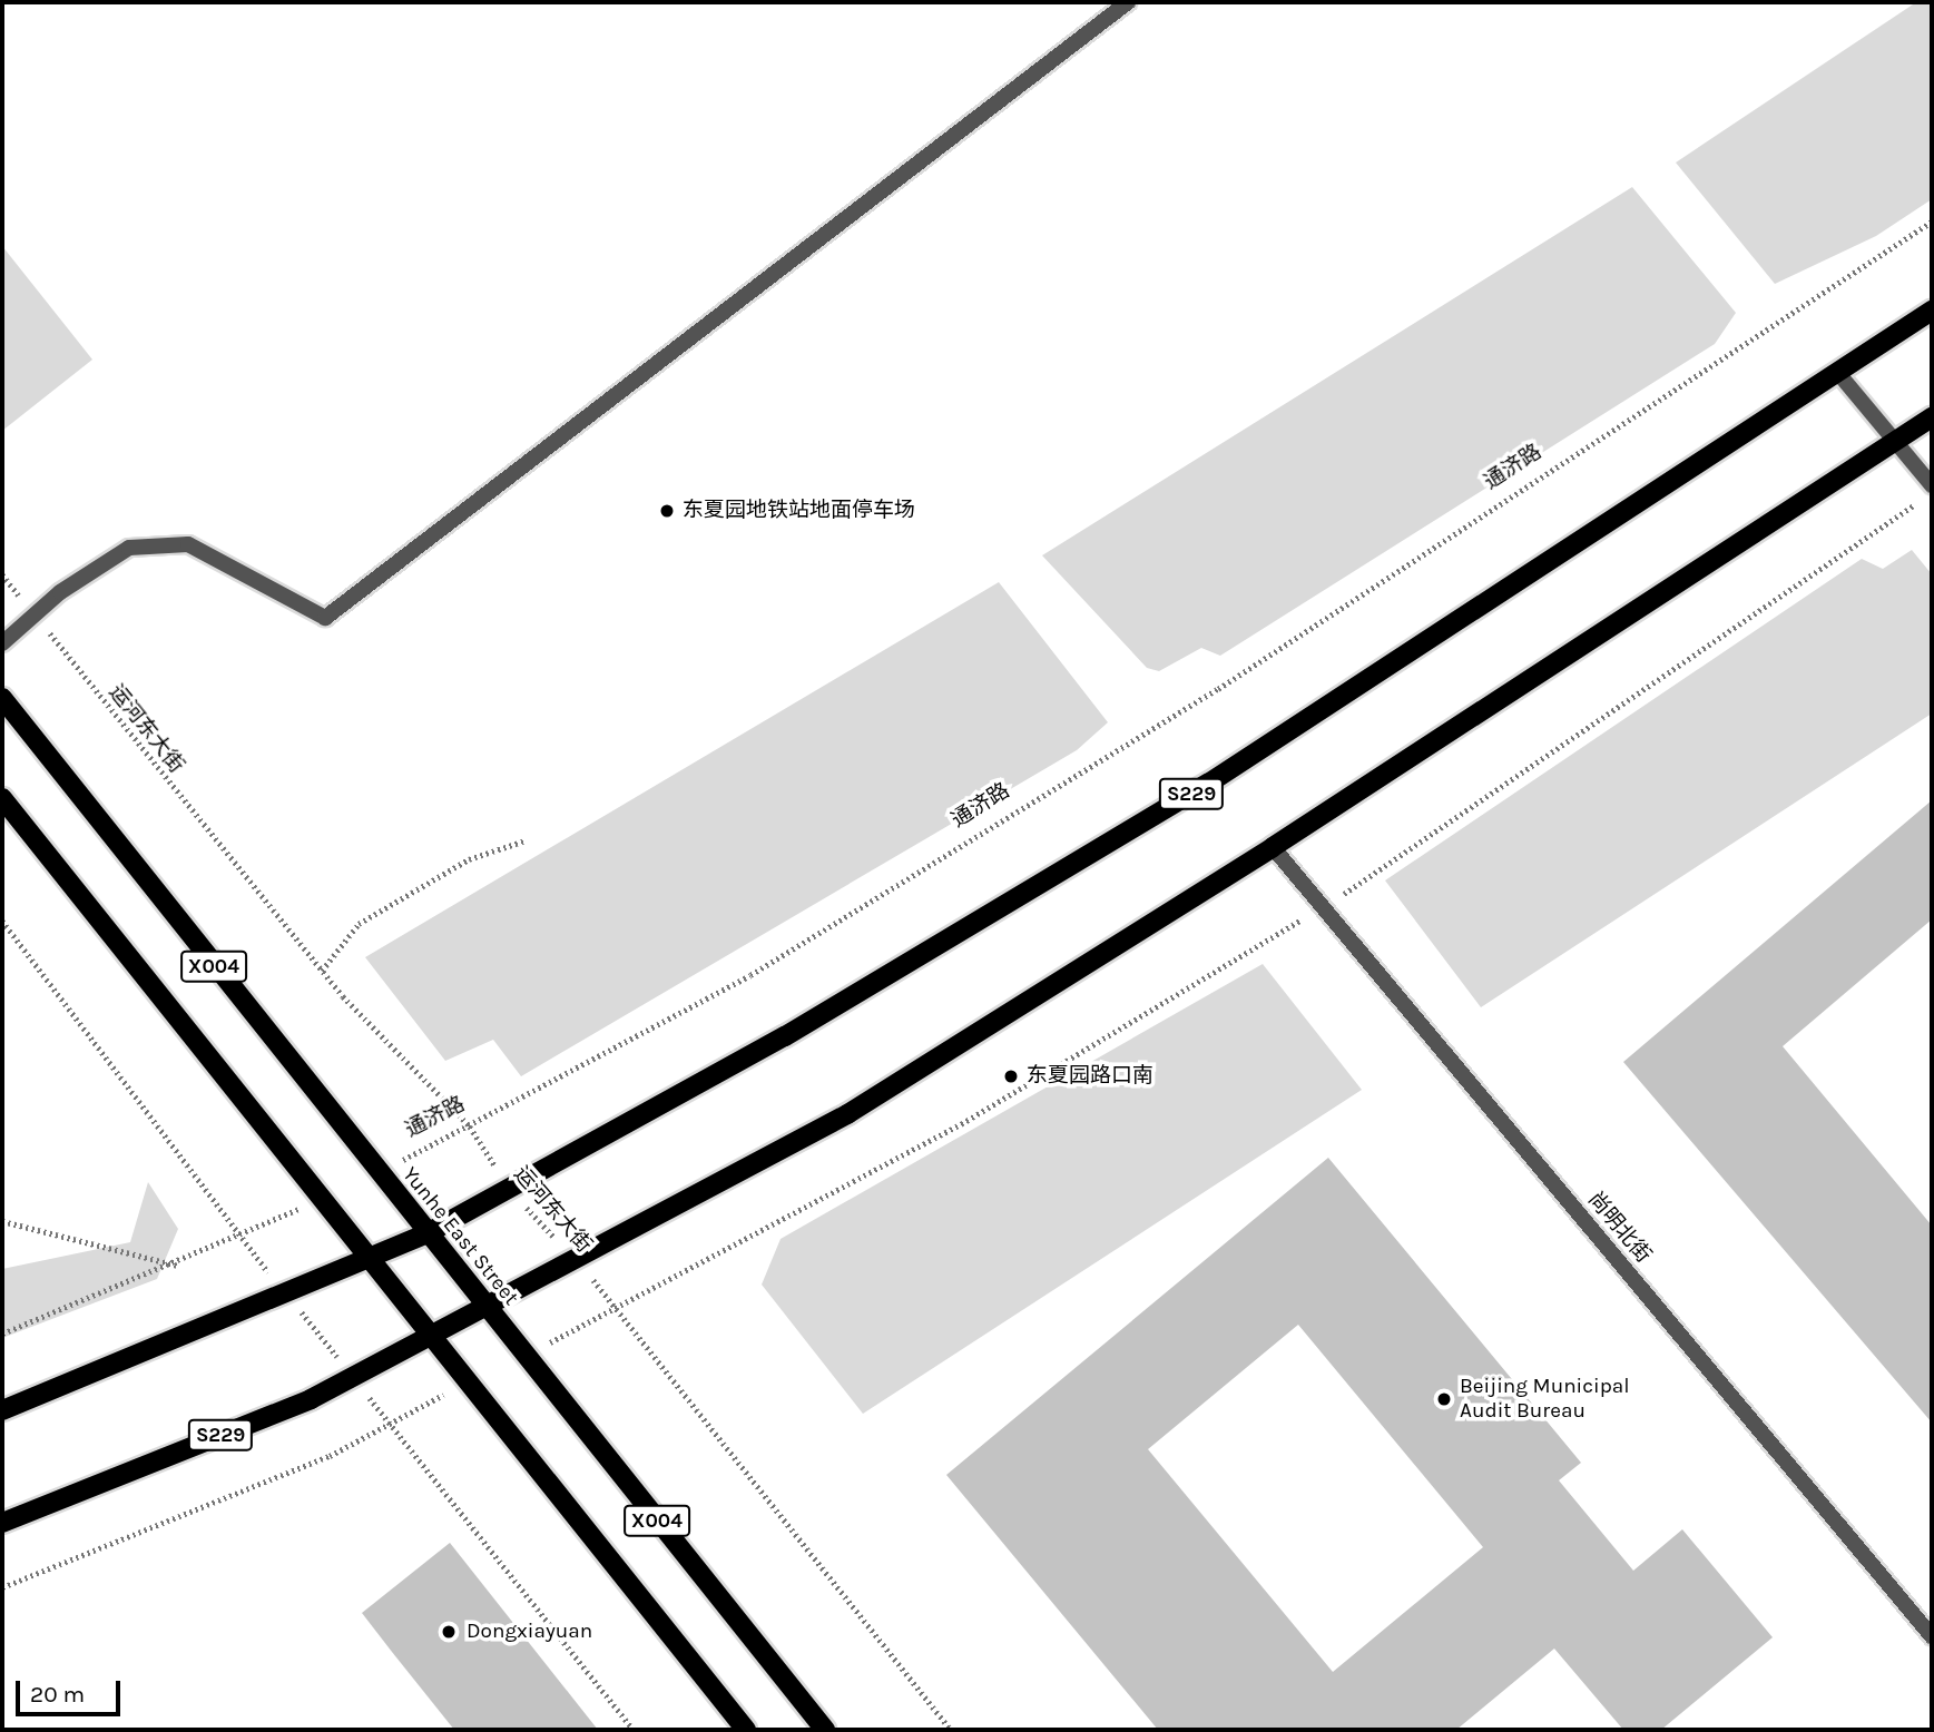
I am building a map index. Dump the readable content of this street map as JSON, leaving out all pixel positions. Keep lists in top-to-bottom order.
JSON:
{
  "streets": {
    "main road": ["S229", "X004", "Yunhe East Street"],
    "street": ["尚明北街"],
    "path": ["通济路", "运河东大街"]
  },
  "crossings": [
    ["通济路", "运河东大街"],
    ["通济路", "Yunhe East Street"],
    ["运河东大街", "S229"],
    ["S229", "X004"],
    ["S229", "尚明北街"],
    ["S229", "Yunhe East Street"]
  ],
  "places": [
    "东夏园地铁站地面停车场",
    "东夏园路口南",
    "Beijing Municipal Audit Bureau",
    "Dongxiayuan"
  ],
  "scale_bar": "20 m"
}
